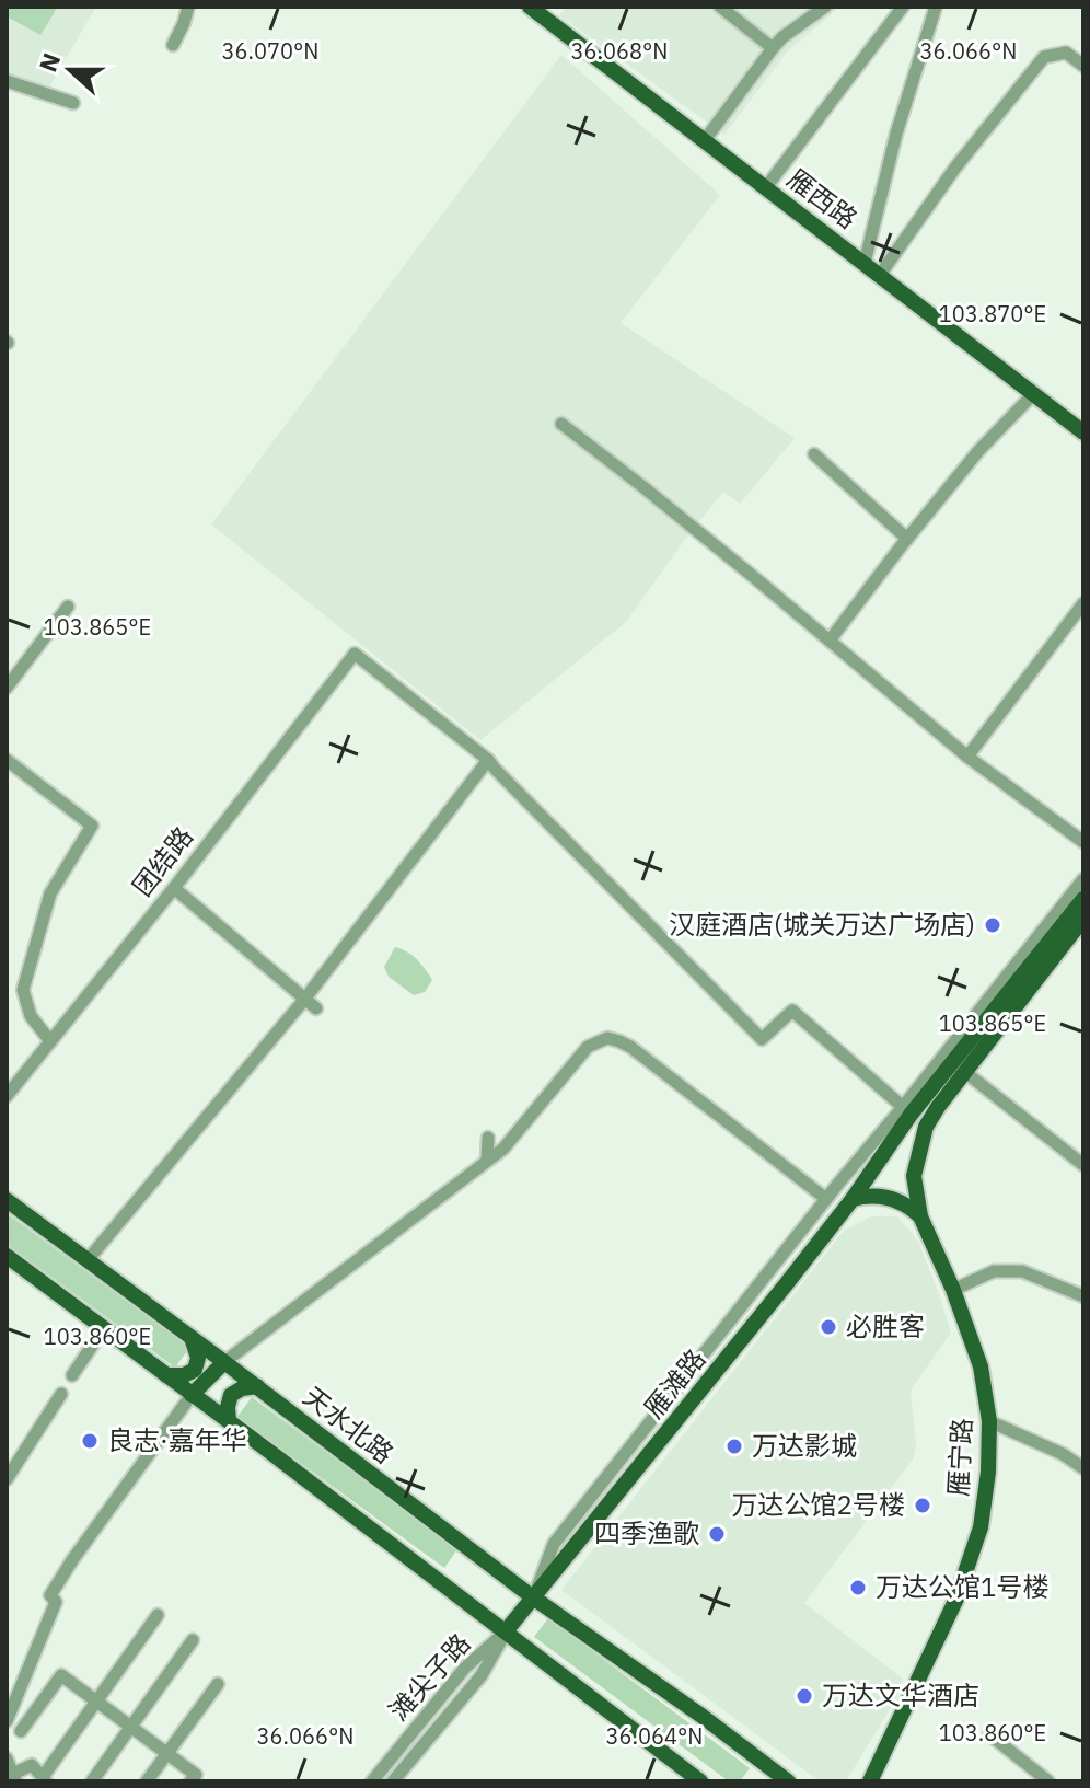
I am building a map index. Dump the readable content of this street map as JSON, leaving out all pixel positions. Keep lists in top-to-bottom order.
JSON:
{
  "streets": {
    "main road": [
      "雁西路",
      "雁滩路",
      "天水北路",
      "雁宁路"
    ],
    "street": ["团结路", "滩尖子路"]
  },
  "crossings": [
    ["雁滩路", "天水北路"],
    ["雁滩路", "滩尖子路"]
  ],
  "places": [
    "汉庭酒店(城关万达广场店)",
    "必胜客",
    "良志·嘉年华",
    "万达影城",
    "万达公馆2号楼",
    "四季渔歌",
    "万达公馆1号楼",
    "万达文华酒店"
  ],
  "north": "left",
  "coordinates": [
    "36.070°N",
    "36.068°N",
    "36.066°N",
    "103.870°E",
    "103.865°E",
    "103.860°E",
    "36.064°N"
  ]
}
